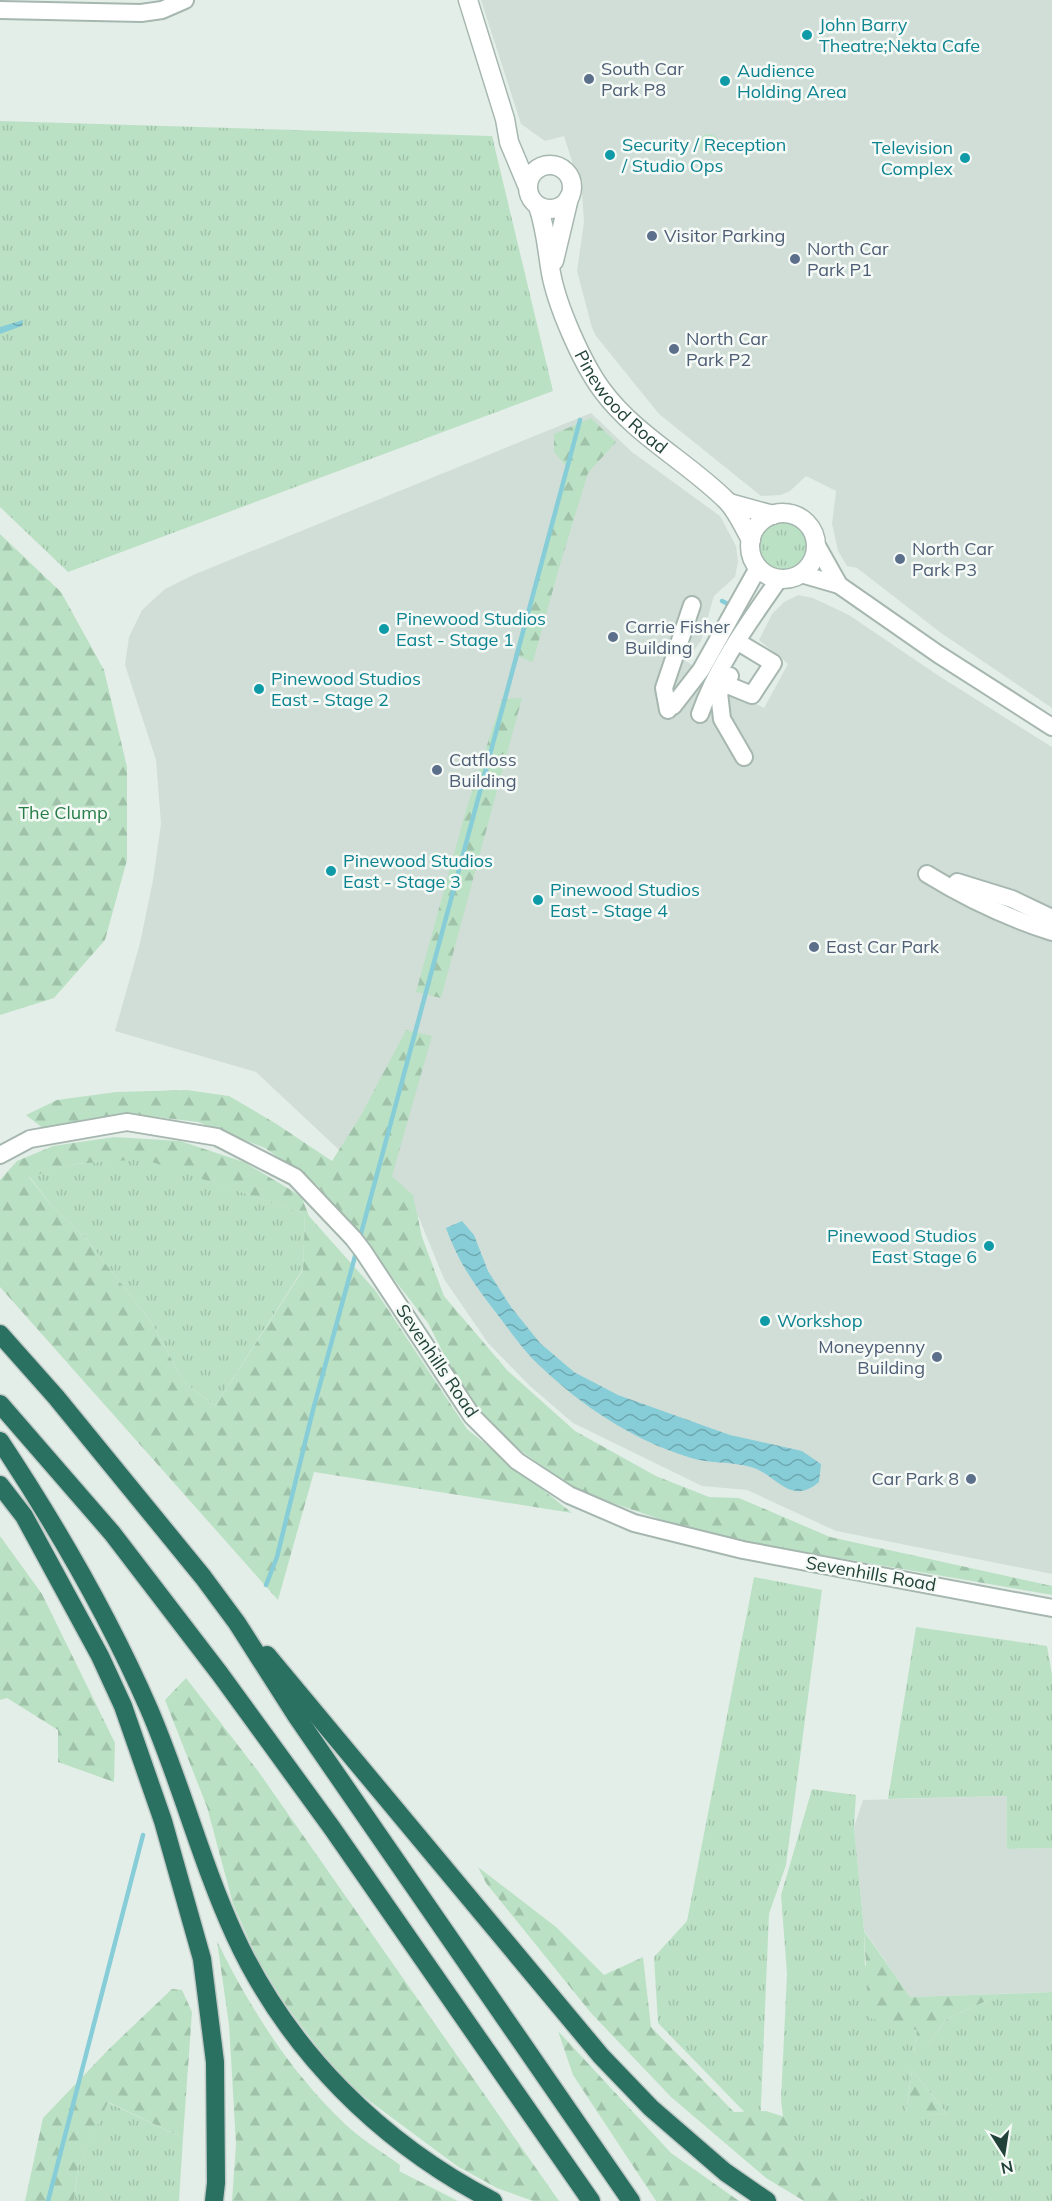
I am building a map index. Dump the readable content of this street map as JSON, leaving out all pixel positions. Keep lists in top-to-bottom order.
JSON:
{
  "streets": {
    "street": ["Pinewood Road", "Sevenhills Road"]
  },
  "parks": ["The Clump"],
  "places": [
    "John Barry Theatre;Nekta Cafe",
    "South Car Park P8",
    "Audience Holding Area",
    "Security / Reception / Studio Ops",
    "Television Complex",
    "Visitor Parking",
    "North Car Park P1",
    "North Car Park P2",
    "North Car Park P3",
    "Pinewood Studios East - Stage 1",
    "Carrie Fisher Building",
    "Pinewood Studios East - Stage 2",
    "Catfloss Building",
    "Pinewood Studios East - Stage 3",
    "Pinewood Studios East - Stage 4",
    "East Car Park",
    "Pinewood Studios East Stage 6",
    "Workshop",
    "Moneypenny Building",
    "Car Park 8"
  ],
  "north": "bottom"
}
